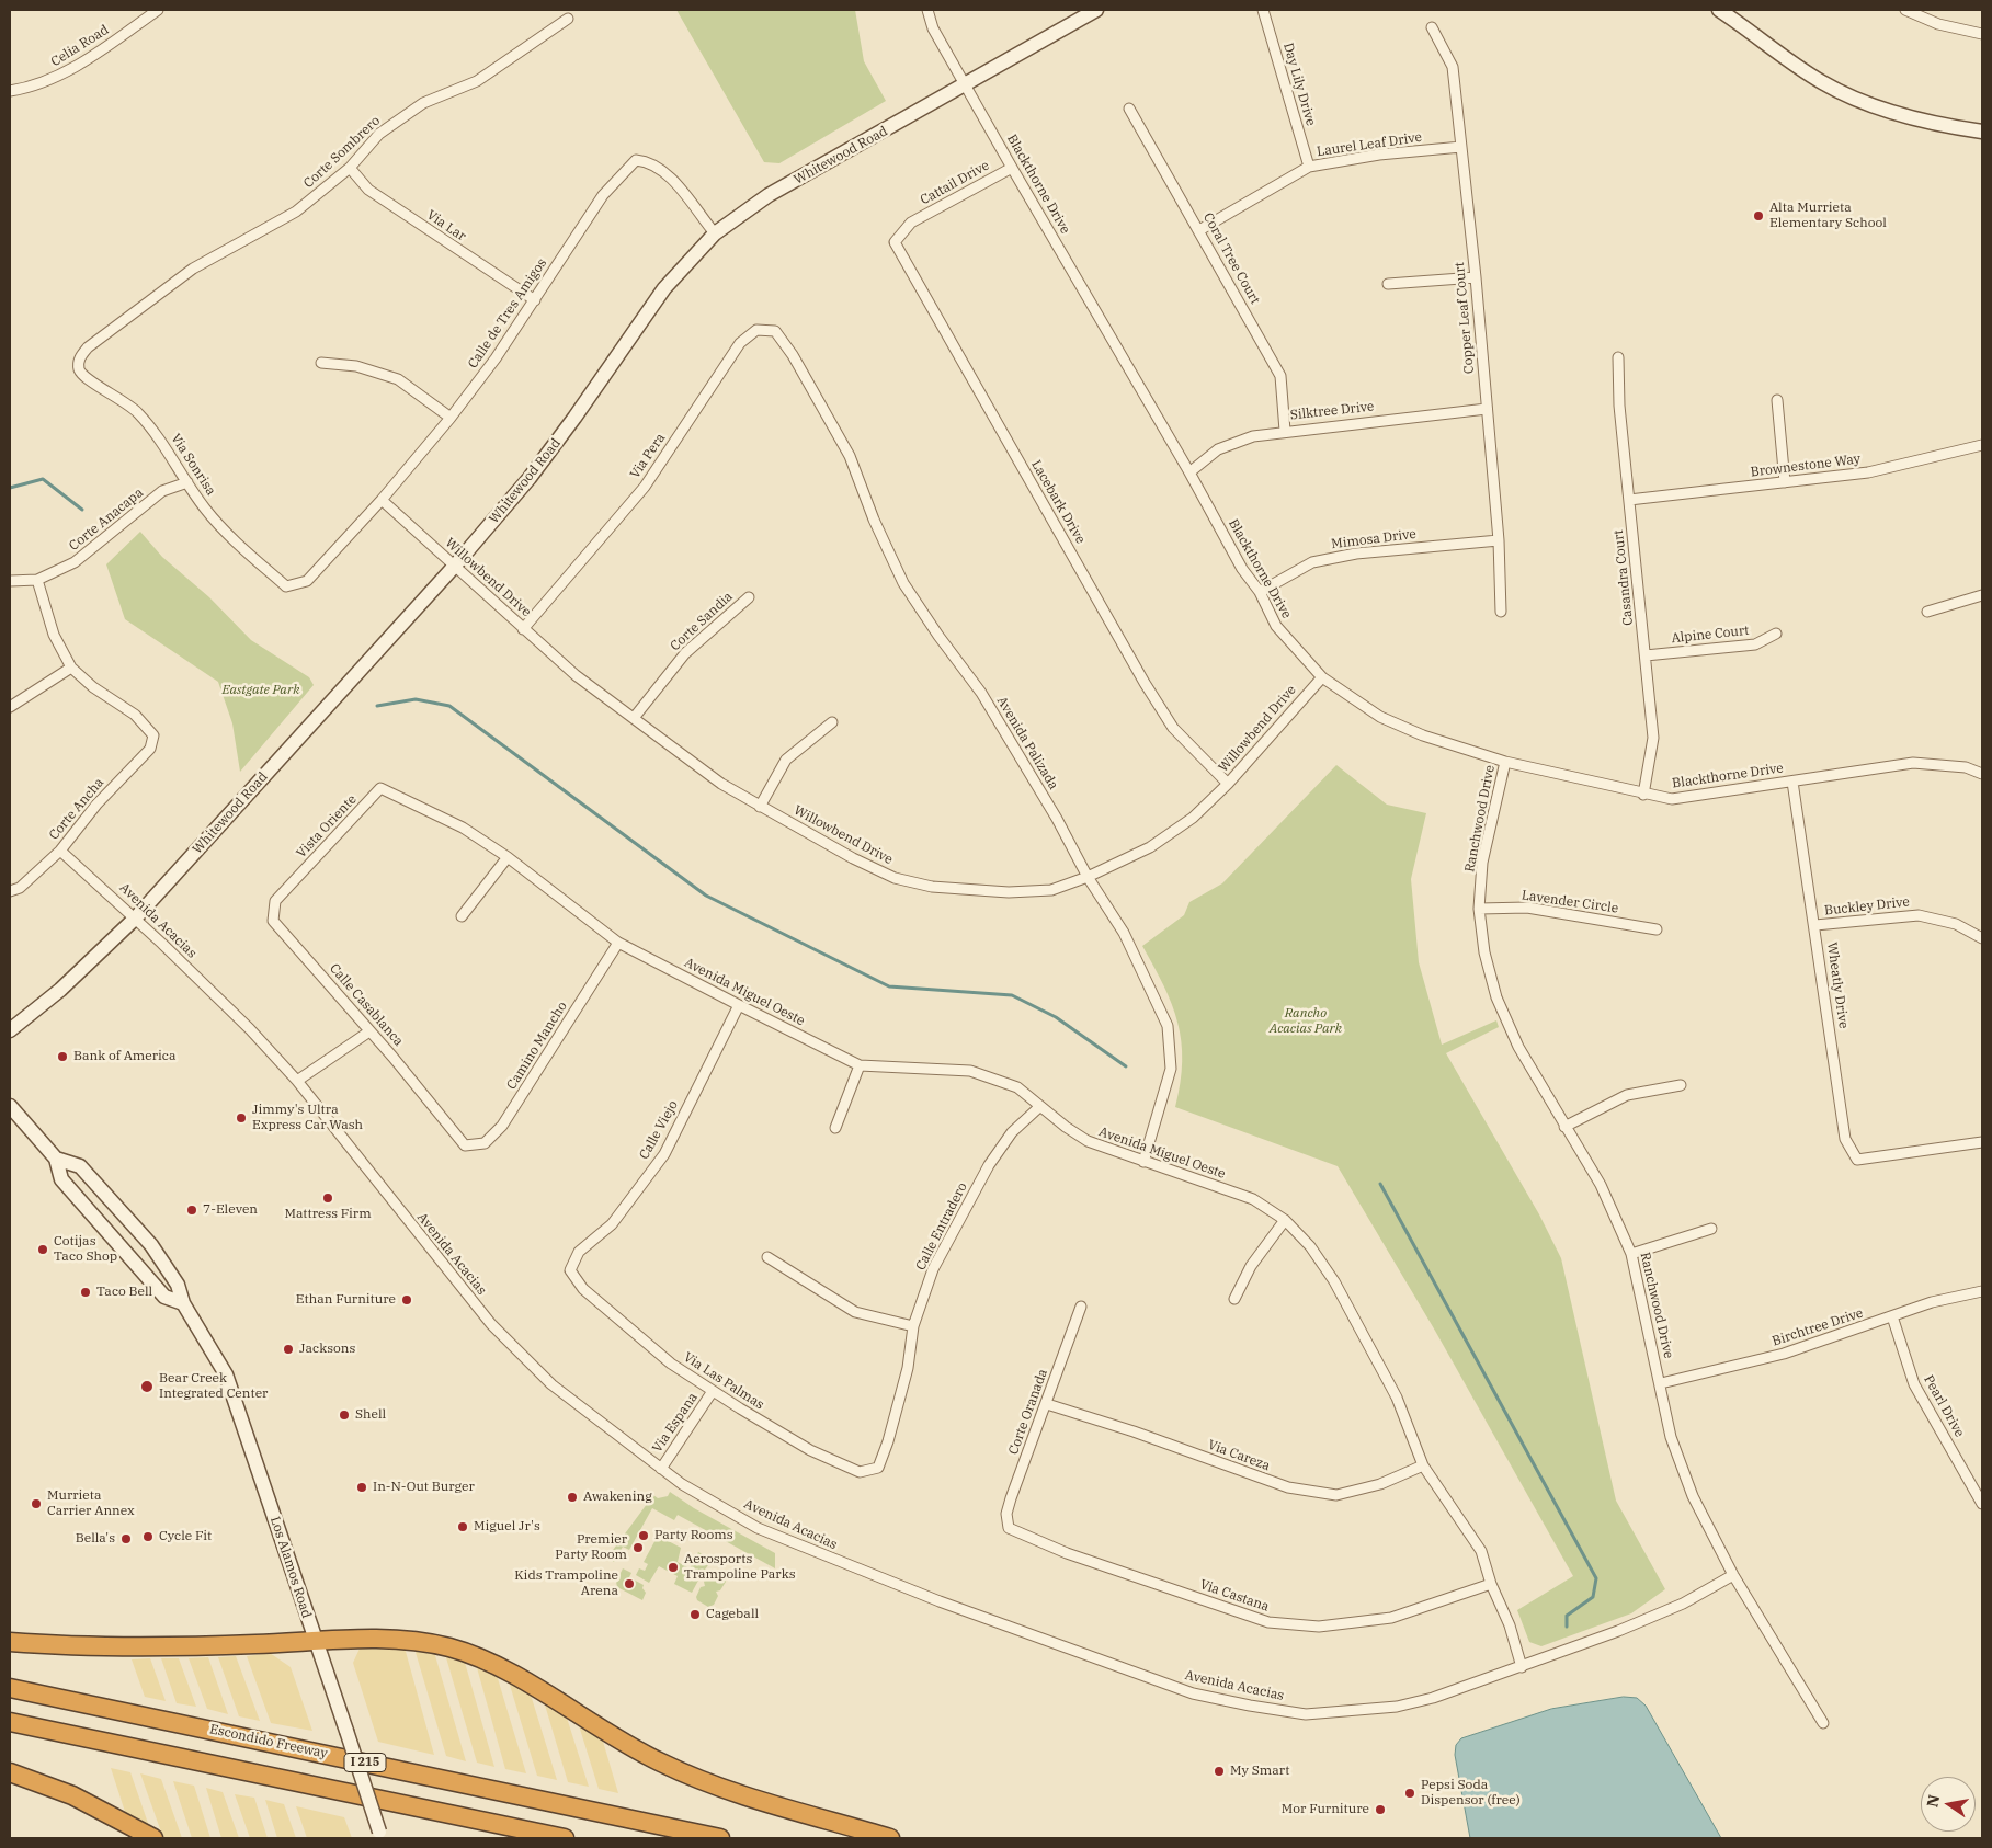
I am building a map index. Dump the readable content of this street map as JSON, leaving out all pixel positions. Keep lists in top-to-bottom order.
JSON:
{
  "streets": {
    "highway": ["Escondido Freeway", "I 215"],
    "main road": ["Whitewood Road", "Los Alamos Road"],
    "street": [
      "Celia Road",
      "Day Lily Drive",
      "Laurel Leaf Drive",
      "Corte Sombrero",
      "Cattail Drive",
      "Blackthorne Drive",
      "Via Lar",
      "Coral Tree Court",
      "Calle de Tres Amigos",
      "Copper Leaf Court",
      "Silktree Drive",
      "Via Pera",
      "Via Sonrisa",
      "Brownestone Way",
      "Lacebark Drive",
      "Corte Anacapa",
      "Mimosa Drive",
      "Willowbend Drive",
      "Casandra Court",
      "Corte Sandia",
      "Alpine Court",
      "Avenida Palizada",
      "Corte Ancha",
      "Ranchwood Drive",
      "Vista Oriente",
      "Lavender Circle",
      "Buckley Drive",
      "Avenida Acacias",
      "Wheatly Drive",
      "Avenida Miguel Oeste",
      "Calle Casablanca",
      "Camino Mancho",
      "Calle Viejo",
      "Calle Entradero",
      "Birchtree Drive",
      "Via Las Palmas",
      "Pearl Drive",
      "Corte Oranada",
      "Via Espana",
      "Via Careza",
      "Via Castana"
    ]
  },
  "crossings": [
    ["Day Lily Drive", "Laurel Leaf Drive"],
    ["Laurel Leaf Drive", "Coral Tree Court"],
    ["Laurel Leaf Drive", "Copper Leaf Court"],
    ["Corte Sombrero", "Via Lar"],
    ["Corte Sombrero", "Via Sonrisa"],
    ["Whitewood Road", "Blackthorne Drive"],
    ["Whitewood Road", "Calle de Tres Amigos"],
    ["Whitewood Road", "Willowbend Drive"],
    ["Whitewood Road", "Avenida Acacias"],
    ["Cattail Drive", "Blackthorne Drive"],
    ["Cattail Drive", "Lacebark Drive"],
    ["Blackthorne Drive", "Silktree Drive"],
    ["Blackthorne Drive", "Mimosa Drive"],
    ["Blackthorne Drive", "Willowbend Drive"],
    ["Blackthorne Drive", "Casandra Court"],
    ["Blackthorne Drive", "Ranchwood Drive"],
    ["Blackthorne Drive", "Wheatly Drive"],
    ["Via Lar", "Calle de Tres Amigos"],
    ["Coral Tree Court", "Silktree Drive"],
    ["Calle de Tres Amigos", "Via Sonrisa"],
    ["Calle de Tres Amigos", "Willowbend Drive"],
    ["Copper Leaf Court", "Silktree Drive"],
    ["Copper Leaf Court", "Mimosa Drive"],
    ["Via Pera", "Willowbend Drive"],
    ["Via Pera", "Avenida Palizada"],
    ["Via Sonrisa", "Corte Anacapa"],
    ["Brownestone Way", "Casandra Court"],
    ["Lacebark Drive", "Willowbend Drive"],
    ["Willowbend Drive", "Corte Sandia"],
    ["Willowbend Drive", "Avenida Palizada"],
    ["Casandra Court", "Alpine Court"],
    ["Avenida Palizada", "Avenida Miguel Oeste"],
    ["Corte Ancha", "Avenida Acacias"],
    ["Ranchwood Drive", "Lavender Circle"],
    ["Ranchwood Drive", "Avenida Acacias"],
    ["Ranchwood Drive", "Birchtree Drive"],
    ["Vista Oriente", "Avenida Miguel Oeste"],
    ["Vista Oriente", "Calle Casablanca"],
    ["Buckley Drive", "Wheatly Drive"],
    ["Avenida Acacias", "Avenida Miguel Oeste"],
    ["Avenida Acacias", "Via Espana"],
    ["Avenida Miguel Oeste", "Camino Mancho"],
    ["Avenida Miguel Oeste", "Calle Viejo"],
    ["Avenida Miguel Oeste", "Calle Entradero"],
    ["Avenida Miguel Oeste", "Via Careza"],
    ["Avenida Miguel Oeste", "Via Castana"],
    ["Calle Casablanca", "Camino Mancho"],
    ["Calle Viejo", "Via Las Palmas"],
    ["Calle Entradero", "Via Las Palmas"],
    ["Birchtree Drive", "Pearl Drive"],
    ["Via Las Palmas", "Via Espana"],
    ["Corte Oranada", "Via Careza"],
    ["Corte Oranada", "Via Castana"]
  ],
  "parks": ["Eastgate Park", "Rancho Acacias Park"],
  "places": [
    "Alta Murrieta Elementary School",
    "Bank of America",
    "Jimmy's Ultra Express Car Wash",
    "Mattress Firm",
    "7-Eleven",
    "Cotijas Taco Shop",
    "Taco Bell",
    "Ethan Furniture",
    "Jacksons",
    "Bear Creek Integrated Center",
    "Shell",
    "In-N-Out Burger",
    "Awakening",
    "Murrieta Carrier Annex",
    "Miguel Jr's",
    "Party Rooms",
    "Cycle Fit",
    "Bella's",
    "Premier Party Room",
    "Aerosports Trampoline Parks",
    "Kids Trampoline Arena",
    "Cageball",
    "My Smart",
    "Pepsi Soda Dispensor (free)",
    "Mor Furniture"
  ],
  "north": "left"
}
